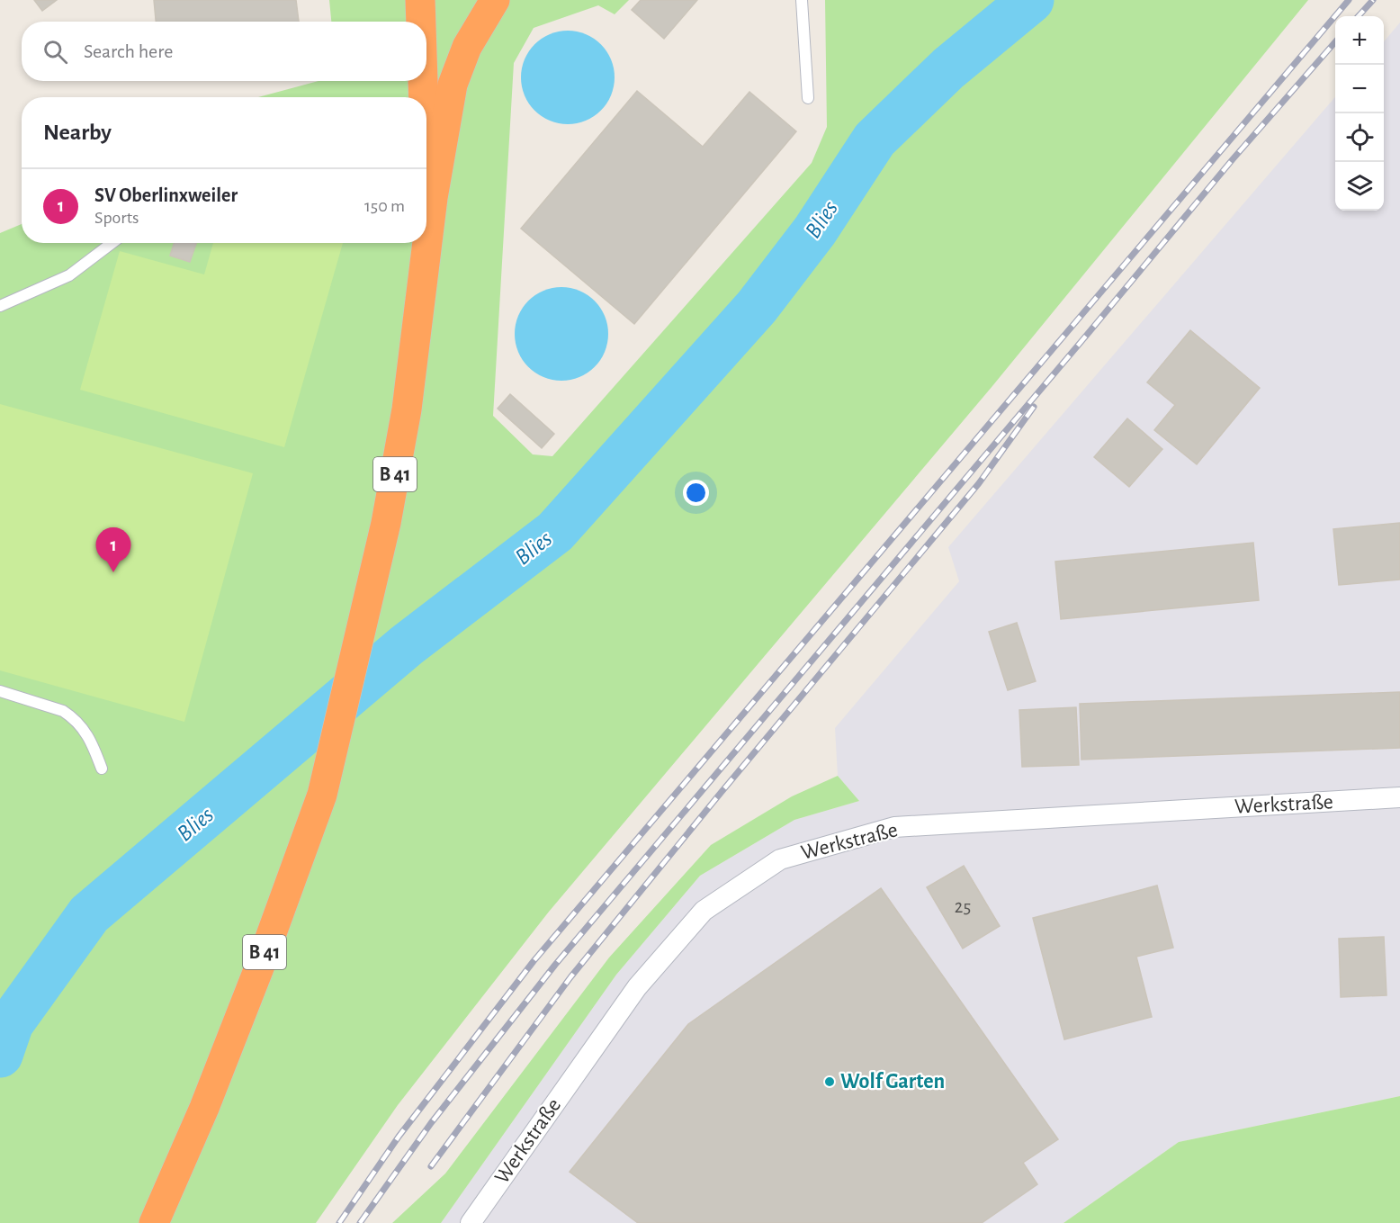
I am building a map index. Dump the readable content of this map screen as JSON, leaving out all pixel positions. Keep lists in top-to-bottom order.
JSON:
{
  "streets": {
    "highway": ["B 41"],
    "street": ["Werkstraße"]
  },
  "water": ["Blies"],
  "places": ["Wolf Garten"],
  "house_numbers": ["25"],
  "page": {
    "map_buttons": ["+", "−"],
    "search": "Search here",
    "heading": "Nearby",
    "list": [
      {
        "mark": "1",
        "name": "SV Oberlinxweiler",
        "note": "Sports",
        "value": "150 m"
      }
    ],
    "pins": "1"
  }
}
